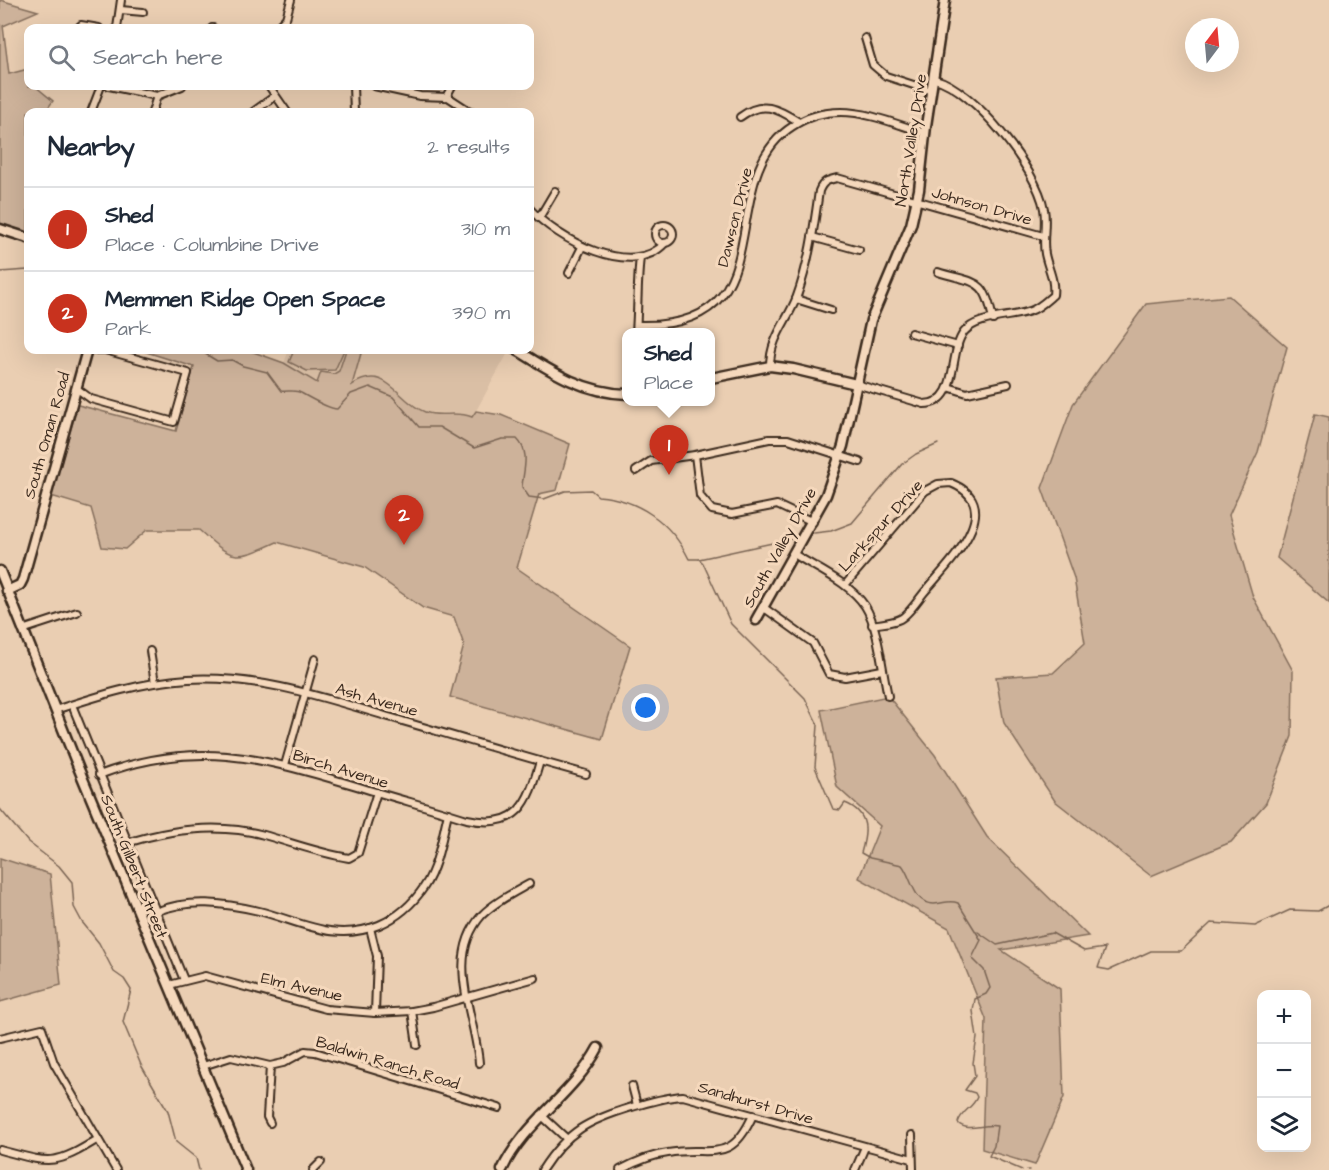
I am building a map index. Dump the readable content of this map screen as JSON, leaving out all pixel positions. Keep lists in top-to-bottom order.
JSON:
{
  "streets": {
    "street": [
      "North Valley Drive",
      "Johnson Drive",
      "Dawson Drive",
      "South Oman Road",
      "Larkspur Drive",
      "South Valley Drive",
      "Ash Avenue",
      "Birch Avenue",
      "South Gilbert Street",
      "Elm Avenue",
      "Baldwin Ranch Road",
      "Sandhurst Drive"
    ]
  },
  "crossings": [
    ["North Valley Drive", "Johnson Drive"],
    ["North Valley Drive", "Dawson Drive"],
    ["North Valley Drive", "South Valley Drive"],
    ["South Oman Road", "South Gilbert Street"],
    ["Ash Avenue", "Birch Avenue"],
    ["Ash Avenue", "South Gilbert Street"],
    ["South Gilbert Street", "Elm Avenue"]
  ],
  "north": "top",
  "page": {
    "search": "Search here",
    "heading": ["Nearby", "2 results"],
    "list": [
      {
        "mark": "1",
        "name": "Shed",
        "note": "Place · Columbine Drive",
        "value": "310 m"
      },
      {
        "mark": "2",
        "name": "Memmen Ridge Open Space",
        "note": "Park",
        "value": "390 m"
      }
    ],
    "popup": ["Shed", "Place"],
    "pins": ["1", "2"],
    "map_buttons": ["+", "−"]
  }
}
